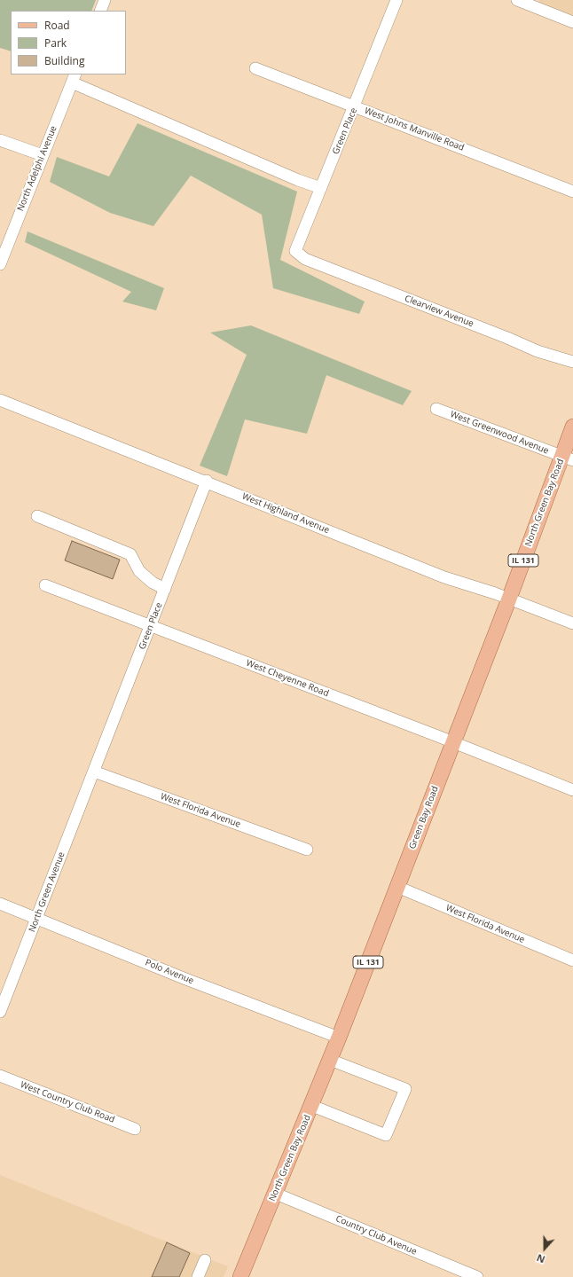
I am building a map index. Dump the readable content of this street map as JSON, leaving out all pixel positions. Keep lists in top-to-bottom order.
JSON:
{
  "streets": {
    "main road": ["North Green Bay Road", "IL 131", "Green Bay Road"],
    "street": [
      "West Johns Manville Road",
      "Green Place",
      "North Adelphi Avenue",
      "Clearview Avenue",
      "West Greenwood Avenue",
      "West Highland Avenue",
      "West Cheyenne Road",
      "West Florida Avenue",
      "North Green Avenue",
      "Polo Avenue",
      "West Country Club Road",
      "Country Club Avenue"
    ]
  },
  "crossings": [
    ["West Johns Manville Road", "Green Place"],
    ["Green Place", "Clearview Avenue"],
    ["Green Place", "West Highland Avenue"],
    ["Green Place", "West Cheyenne Road"],
    ["Green Place", "West Florida Avenue"],
    ["Green Place", "North Green Avenue"],
    ["West Greenwood Avenue", "North Green Bay Road"],
    ["North Green Bay Road", "West Highland Avenue"],
    ["North Green Bay Road", "Green Bay Road"],
    ["North Green Bay Road", "Polo Avenue"],
    ["North Green Bay Road", "Country Club Avenue"],
    ["West Highland Avenue", "Green Bay Road"],
    ["West Cheyenne Road", "Green Bay Road"],
    ["West Florida Avenue", "Green Bay Road"],
    ["West Florida Avenue", "North Green Avenue"],
    ["Green Bay Road", "Polo Avenue"],
    ["North Green Avenue", "Polo Avenue"]
  ],
  "legend": ["Road", "Park", "Building"],
  "north": "bottom"
}
